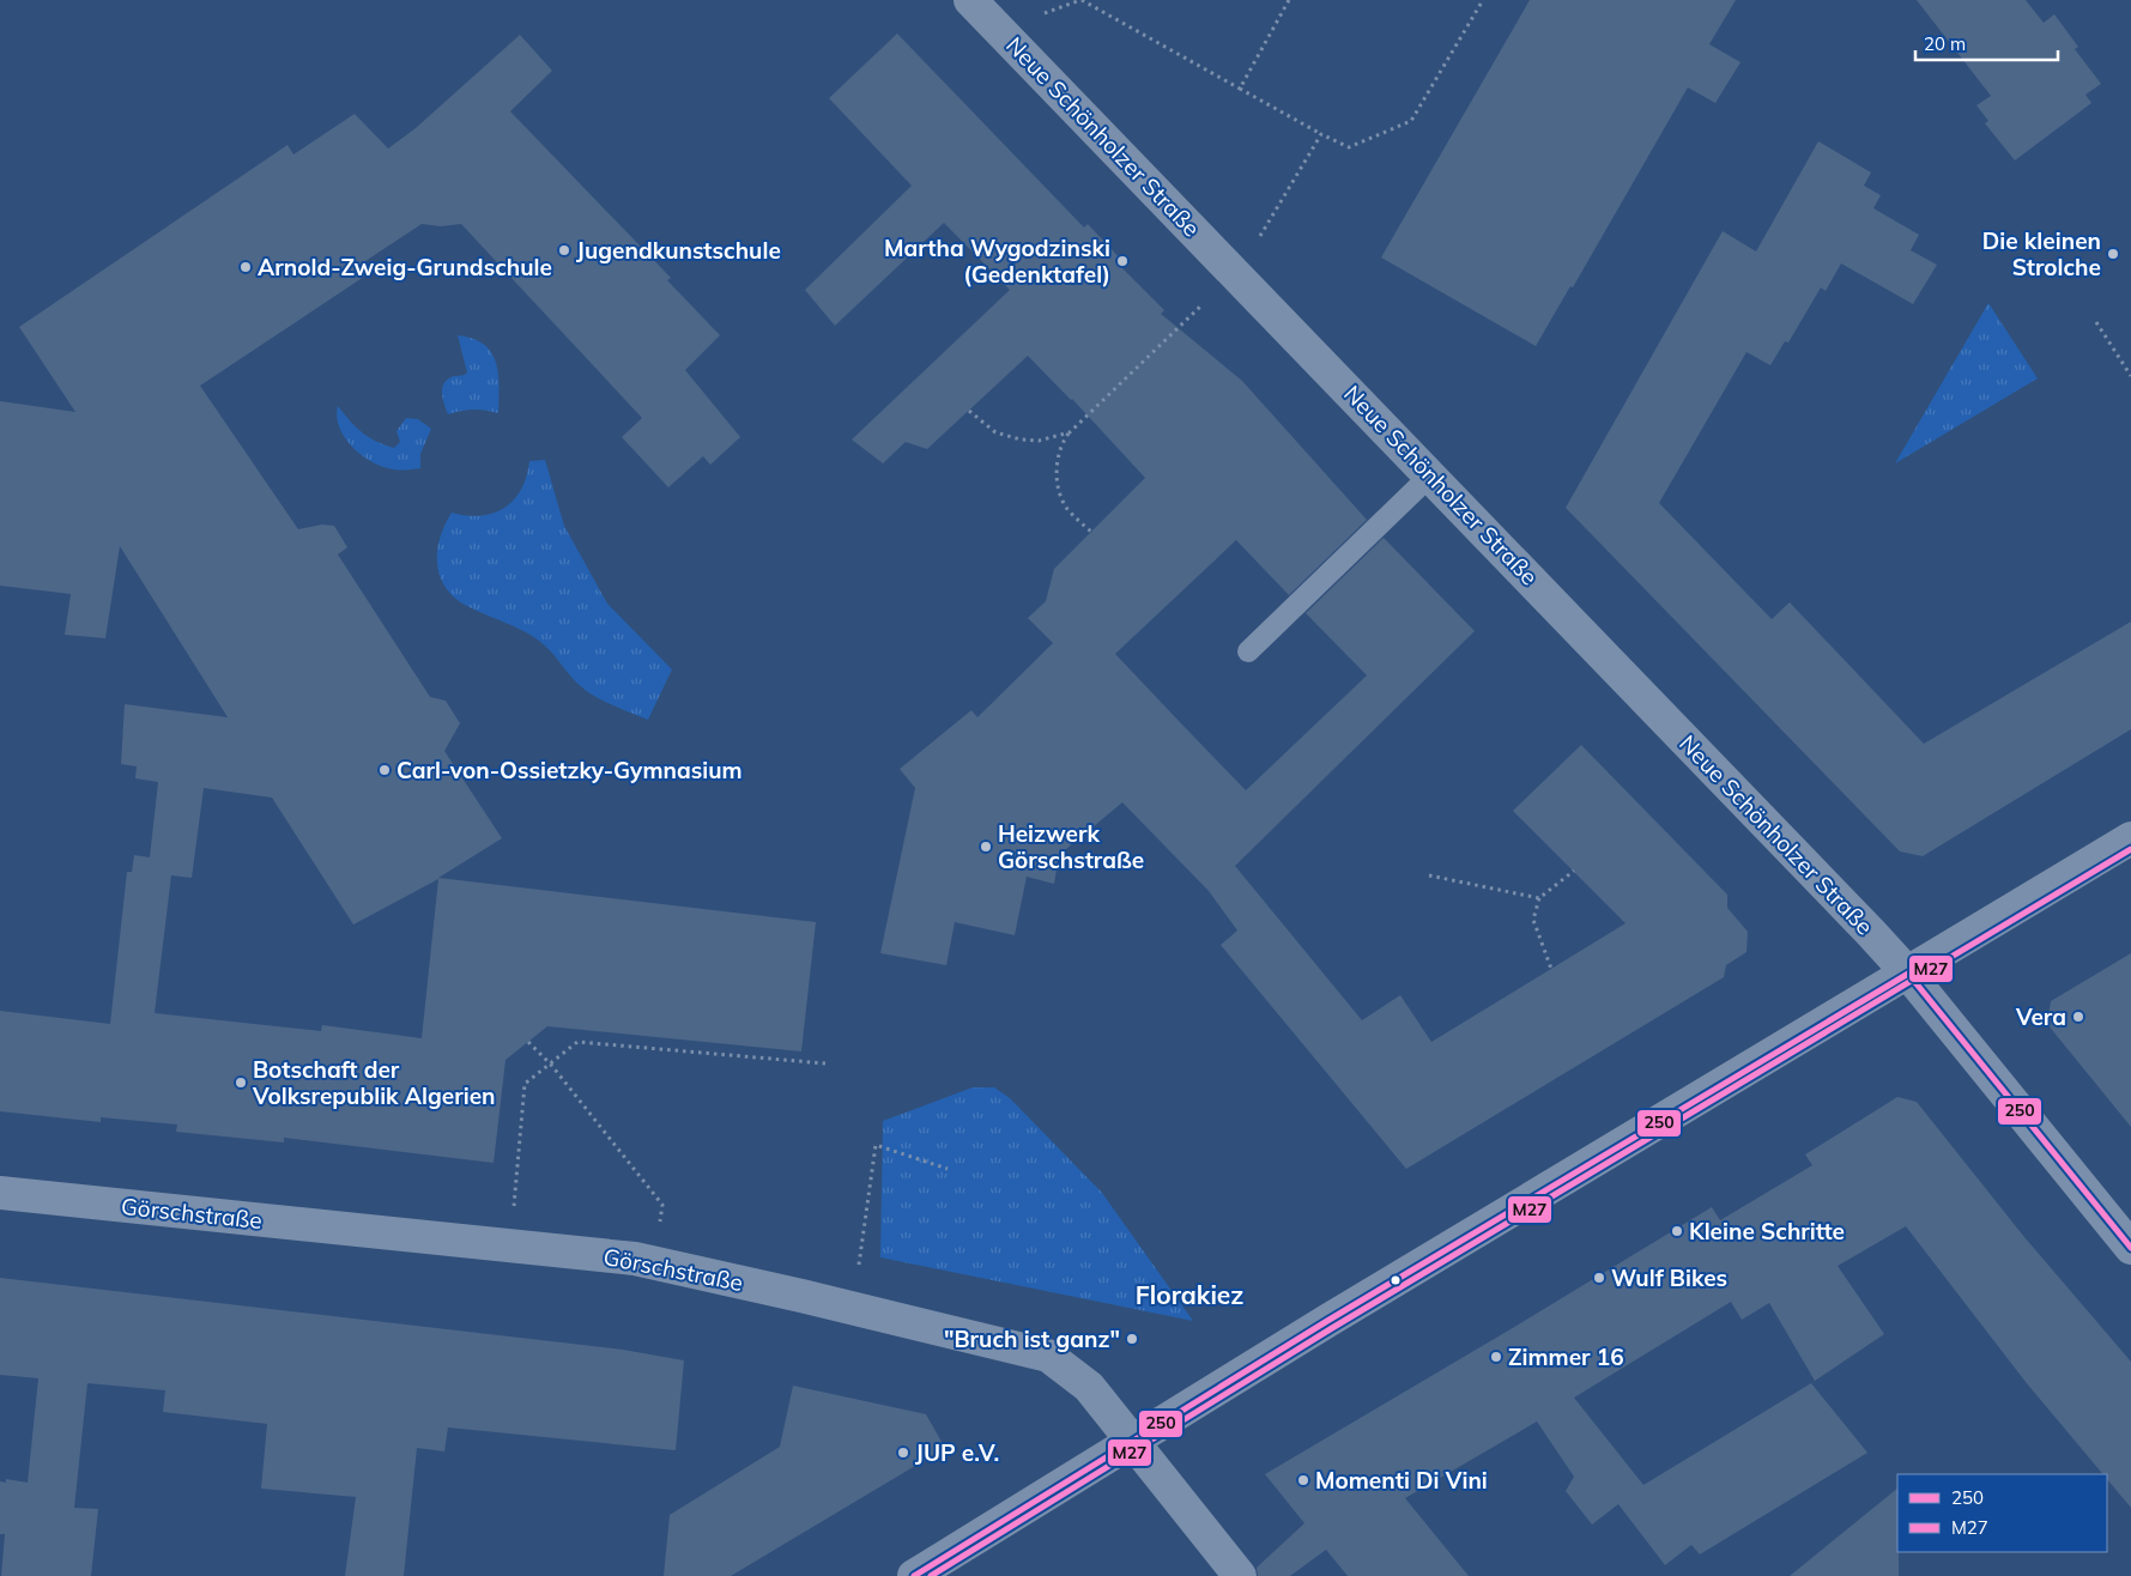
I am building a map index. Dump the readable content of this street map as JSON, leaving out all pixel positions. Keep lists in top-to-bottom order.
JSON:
{
  "streets": {
    "street": ["Neue Schönholzer Straße", "Görschstraße"]
  },
  "districts": ["Florakiez"],
  "places": [
    "Jugendkunstschule",
    "Die kleinen Strolche",
    "Martha Wygodzinski (Gedenktafel)",
    "Arnold-Zweig-Grundschule",
    "Carl-von-Ossietzky-Gymnasium",
    "Heizwerk Görschstraße",
    "Vera",
    "Botschaft der Volksrepublik Algerien",
    "Kleine Schritte",
    "Wulf Bikes",
    "\"Bruch ist ganz\"",
    "Zimmer 16",
    "JUP e.V.",
    "Momenti Di Vini"
  ],
  "lines": ["transit line M27", "transit line 250"],
  "legend": ["250", "M27"],
  "scale_bar": "20 m"
}
